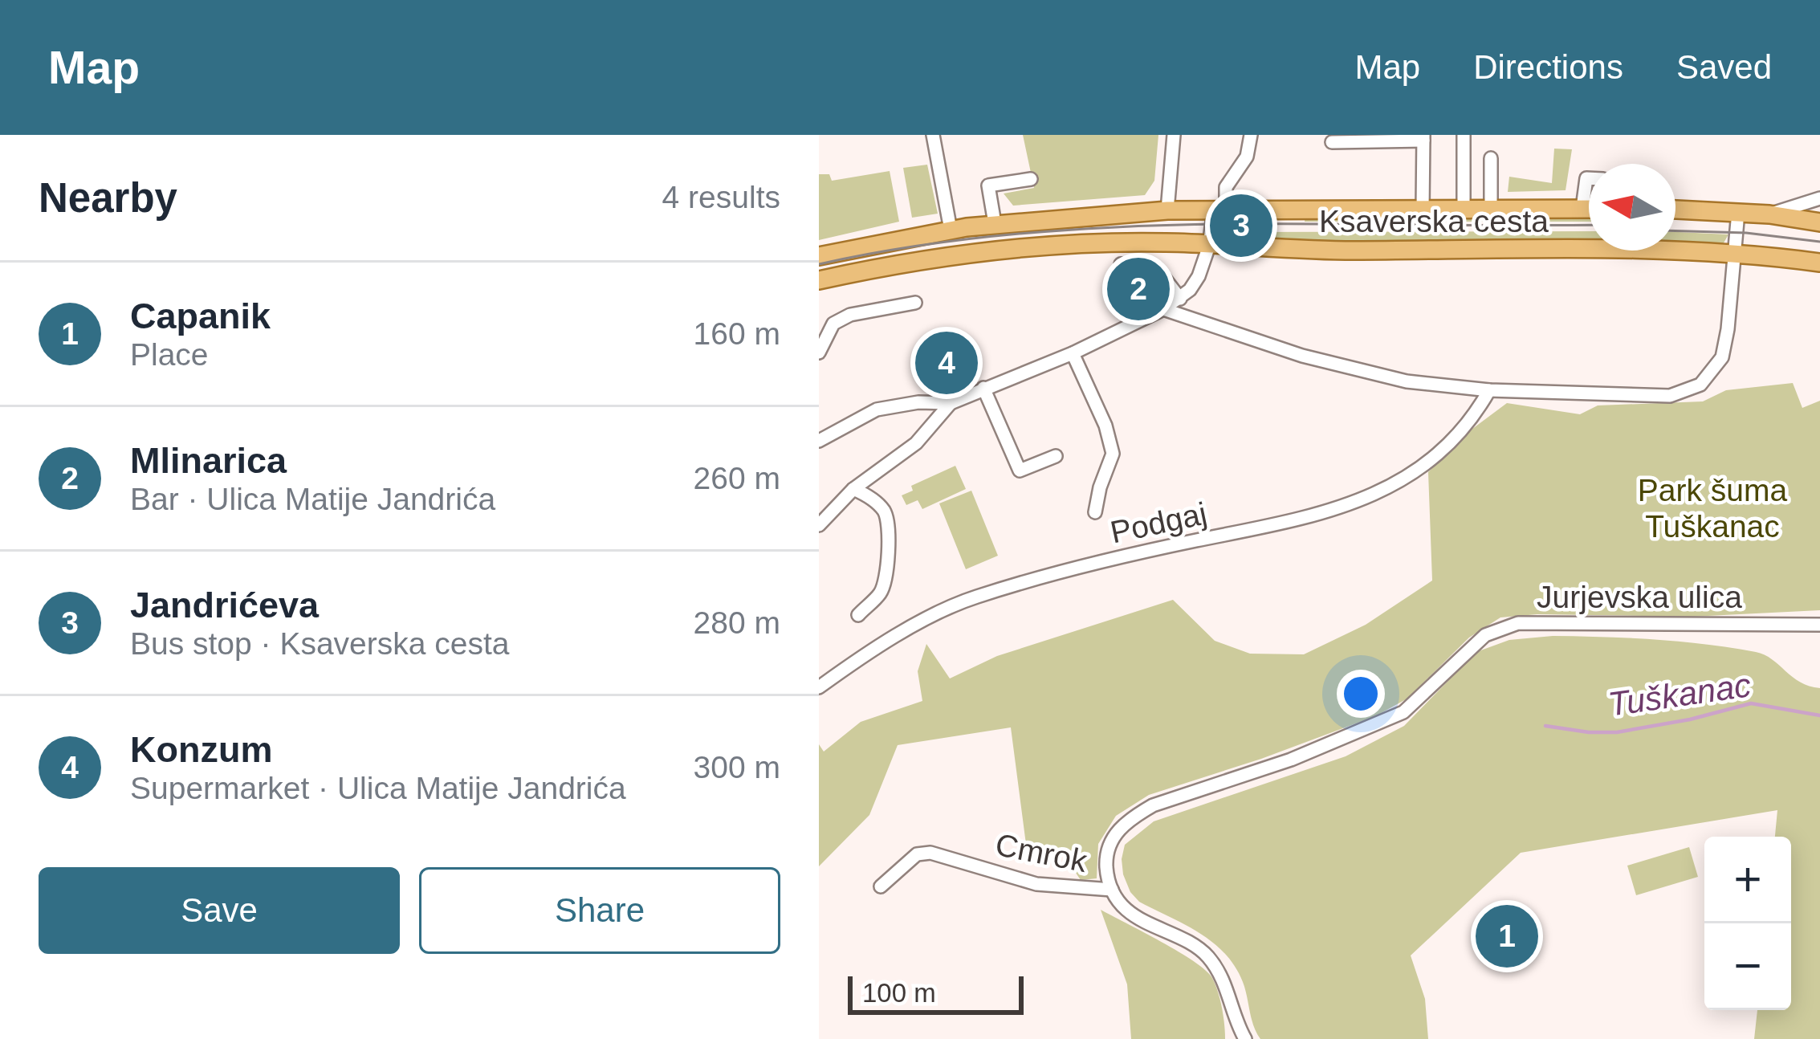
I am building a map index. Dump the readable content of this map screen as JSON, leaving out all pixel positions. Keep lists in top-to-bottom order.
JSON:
{
  "streets": {
    "main road": ["Ksaverska cesta"],
    "street": ["Podgaj", "Jurjevska ulica", "Cmrok"]
  },
  "crossings": [
    ["Jurjevska ulica", "Cmrok"]
  ],
  "water": ["Tuškanac"],
  "parks": ["Park šuma Tuškanac"],
  "scale_bar": "100 m",
  "north": "left",
  "page": {
    "header": "Map",
    "nav": ["Map", "Directions", "Saved"],
    "heading": ["Nearby", "4 results"],
    "pins": [
      "3",
      "2",
      "4",
      "1"
    ],
    "list": [
      {
        "mark": "1",
        "name": "Capanik",
        "note": "Place",
        "value": "160 m"
      },
      {
        "mark": "2",
        "name": "Mlinarica",
        "note": "Bar · Ulica Matije Jandrića",
        "value": "260 m"
      },
      {
        "mark": "3",
        "name": "Jandrićeva",
        "note": "Bus stop · Ksaverska cesta",
        "value": "280 m"
      },
      {
        "mark": "4",
        "name": "Konzum",
        "note": "Supermarket · Ulica Matije Jandrića",
        "value": "300 m"
      }
    ],
    "map_buttons": ["+", "−"],
    "buttons": ["Save", "Share"],
    "scale": "100 m"
  }
}
